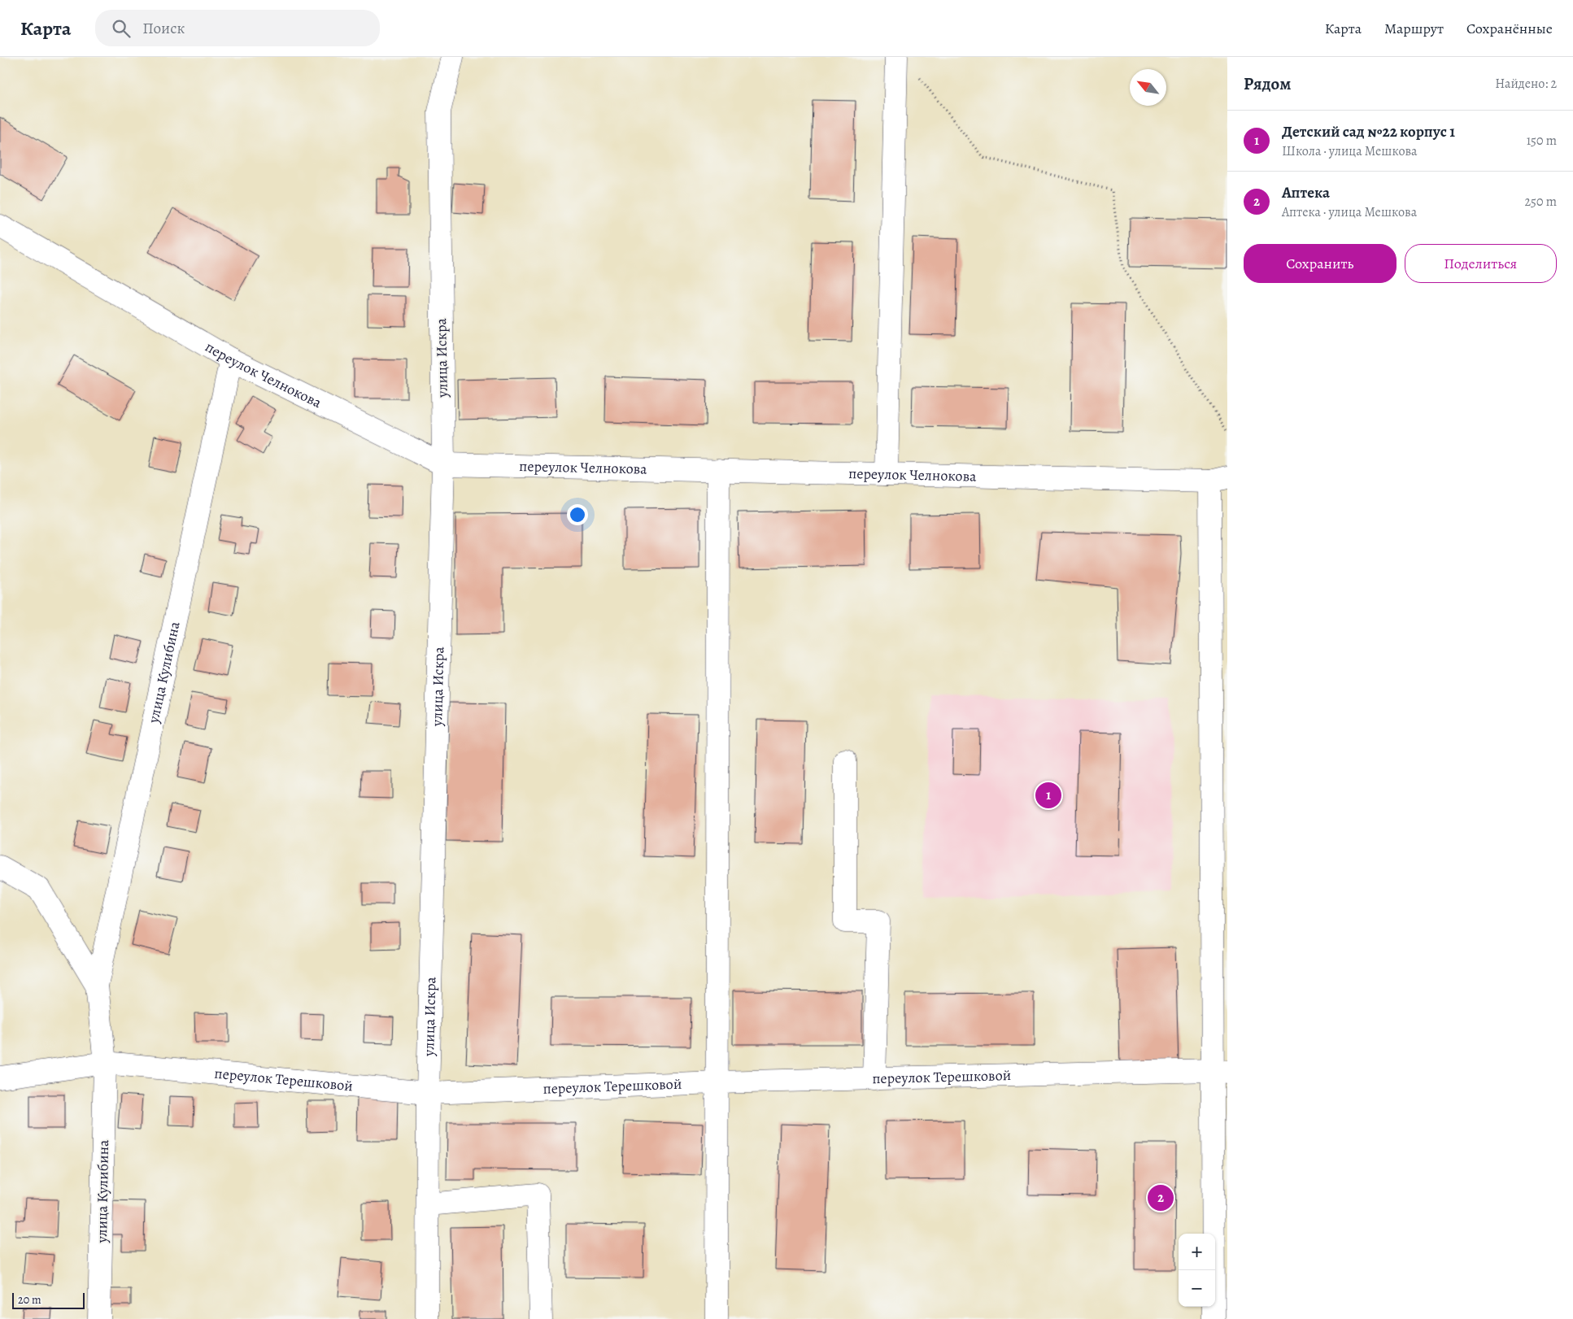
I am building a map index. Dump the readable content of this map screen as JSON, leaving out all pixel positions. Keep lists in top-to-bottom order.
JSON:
{
  "streets": {
    "street": [
      "улица Искра",
      "переулок Челнокова",
      "улица Кулибина",
      "переулок Терешковой"
    ]
  },
  "crossings": [
    ["улица Искра", "переулок Челнокова"],
    ["улица Искра", "переулок Терешковой"],
    ["переулок Челнокова", "улица Кулибина"],
    ["улица Кулибина", "переулок Терешковой"]
  ],
  "scale_bar": "20 m",
  "north": "top left",
  "page": {
    "header": "Карта",
    "search": "Поиск",
    "nav": ["Карта", "Маршрут", "Сохранённые"],
    "heading": ["Рядом", "Найдено: 2"],
    "list": [
      {
        "mark": "1",
        "name": "Детский сад №22 корпус 1",
        "note": "Школа · улица Мешкова",
        "value": "150 m"
      },
      {
        "mark": "2",
        "name": "Аптека",
        "note": "Аптека · улица Мешкова",
        "value": "250 m"
      }
    ],
    "buttons": ["Сохранить", "Поделиться"],
    "pins": ["1", "2"],
    "map_buttons": ["+", "−"],
    "scale": "20 m"
  }
}
